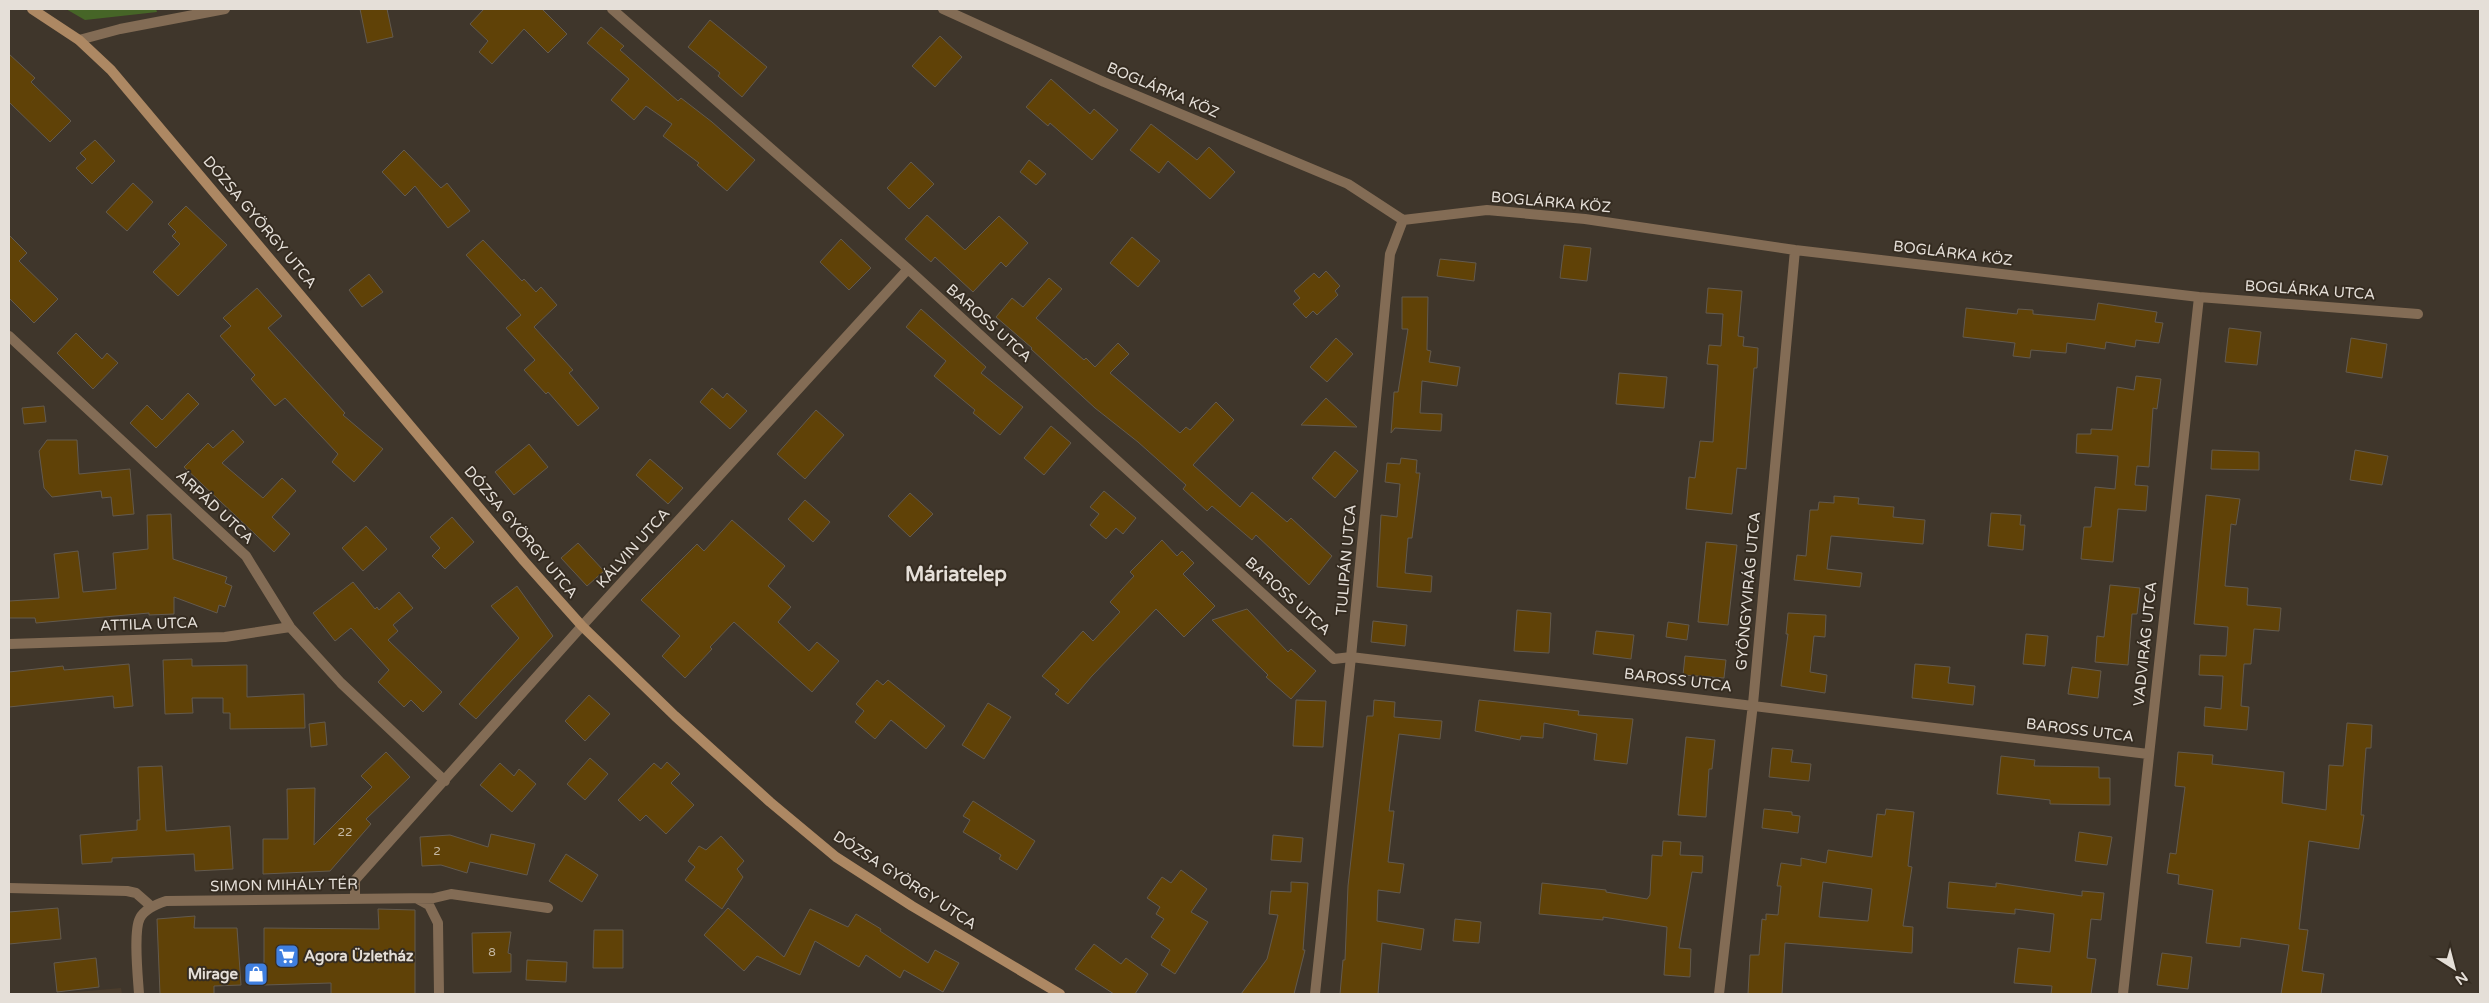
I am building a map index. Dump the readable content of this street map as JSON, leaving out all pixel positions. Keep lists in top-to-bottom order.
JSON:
{
  "streets": {
    "main road": ["DÓZSA GYÖRGY UTCA"],
    "street": [
      "BOGLÁRKA KÖZ",
      "BOGLÁRKA UTCA",
      "BAROSS UTCA",
      "ÁRPÁD UTCA",
      "KÁLVIN UTCA",
      "TULIPÁN UTCA",
      "GYÖNGYVIRÁG UTCA",
      "ATTILA UTCA",
      "VADVIRÁG UTCA",
      "SIMON MIHÁLY TÉR"
    ]
  },
  "crossings": [
    ["BOGLÁRKA KÖZ", "BOGLÁRKA UTCA"],
    ["BOGLÁRKA KÖZ", "TULIPÁN UTCA"],
    ["BOGLÁRKA KÖZ", "GYÖNGYVIRÁG UTCA"],
    ["BOGLÁRKA KÖZ", "VADVIRÁG UTCA"],
    ["DÓZSA GYÖRGY UTCA", "KÁLVIN UTCA"],
    ["BOGLÁRKA UTCA", "VADVIRÁG UTCA"],
    ["BAROSS UTCA", "KÁLVIN UTCA"],
    ["BAROSS UTCA", "TULIPÁN UTCA"],
    ["BAROSS UTCA", "GYÖNGYVIRÁG UTCA"],
    ["BAROSS UTCA", "VADVIRÁG UTCA"],
    ["ÁRPÁD UTCA", "KÁLVIN UTCA"],
    ["ÁRPÁD UTCA", "ATTILA UTCA"],
    ["KÁLVIN UTCA", "SIMON MIHÁLY TÉR"]
  ],
  "districts": ["Máriatelep"],
  "places": {
    "supermarket": ["Agora Üzletház"],
    "shop": ["Mirage"]
  },
  "house_numbers": ["22", "2", "8"],
  "north": "bottom right"
}
